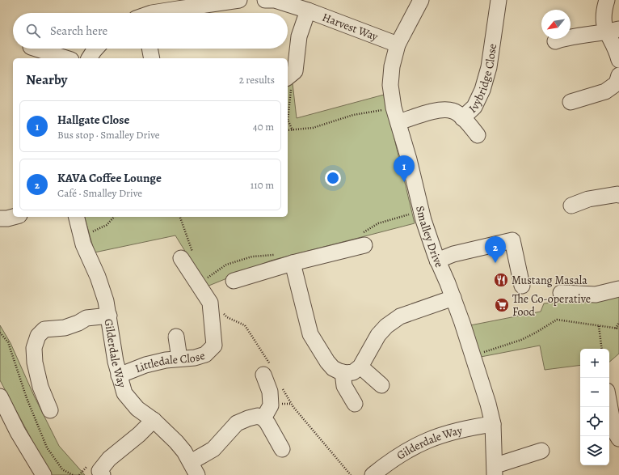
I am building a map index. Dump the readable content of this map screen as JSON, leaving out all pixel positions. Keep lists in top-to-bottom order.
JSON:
{
  "streets": {
    "street": [
      "Harvest Way",
      "Ivybridge Close",
      "Smalley Drive",
      "Gilderdale Way",
      "Littledale Close"
    ]
  },
  "crossings": [
    ["Harvest Way", "Smalley Drive"],
    ["Smalley Drive", "Gilderdale Way"],
    ["Gilderdale Way", "Littledale Close"]
  ],
  "places": {
    "restaurant": ["Mustang Masala"],
    "supermarket": ["The Co-operative Food"]
  },
  "north": "bottom left",
  "page": {
    "search": "Search here",
    "heading": ["Nearby", "2 results"],
    "list": [
      {
        "mark": "1",
        "name": "Hallgate Close",
        "note": "Bus stop · Smalley Drive",
        "value": "40 m"
      },
      {
        "mark": "2",
        "name": "KAVA Coffee Lounge",
        "note": "Café · Smalley Drive",
        "value": "110 m"
      }
    ],
    "pins": ["1", "2"],
    "map_buttons": ["+", "−"]
  }
}
